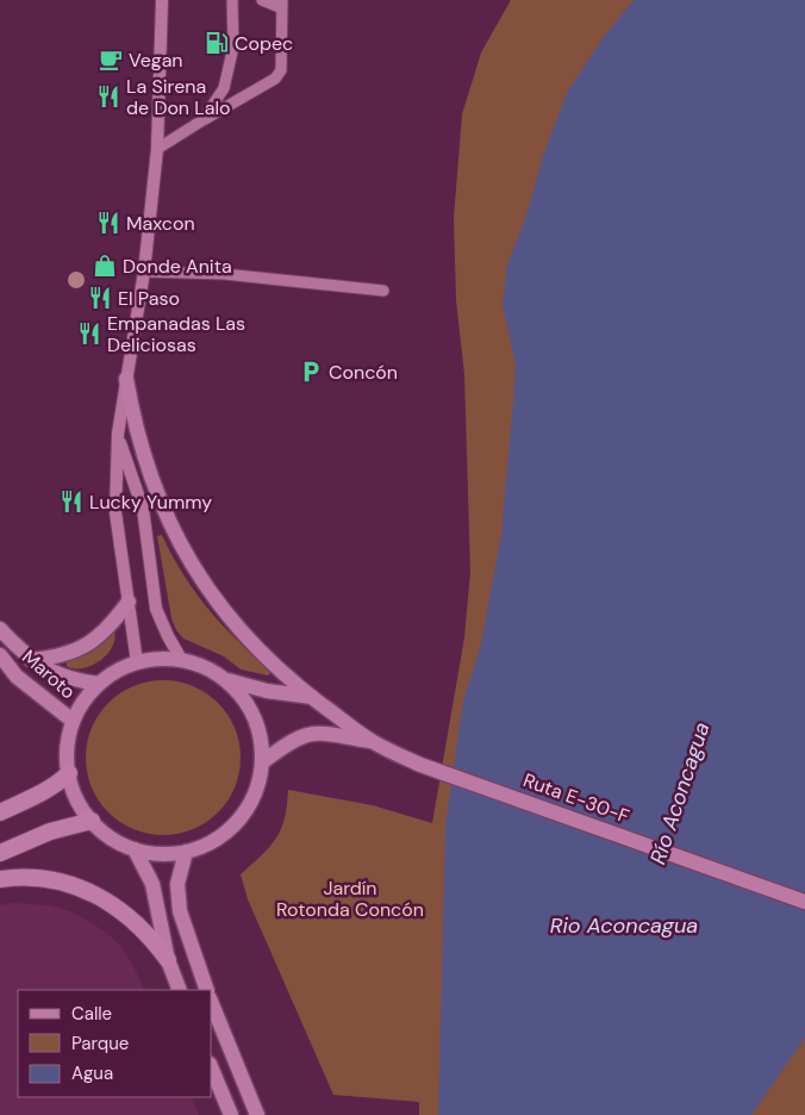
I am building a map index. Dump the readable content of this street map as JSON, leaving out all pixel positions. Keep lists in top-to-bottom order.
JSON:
{
  "streets": {
    "main road": ["Maroto", "Ruta E-30-F"]
  },
  "crossings": [
    ["Maroto", "Ruta E-30-F"]
  ],
  "water": ["Río Aconcagua", "Rio Aconcagua"],
  "parks": ["Jardín Rotonda Concón"],
  "places": {
    "fuel station": ["Copec"],
    "cafe": ["Vegan"],
    "restaurant": [
      "La Sirena de Don Lalo",
      "Maxcon",
      "El Paso",
      "Empanadas Las Deliciosas",
      "Lucky Yummy"
    ],
    "shop": ["Donde Anita"],
    "parking": ["Concón"]
  },
  "legend": ["Calle", "Parque", "Agua"]
}
